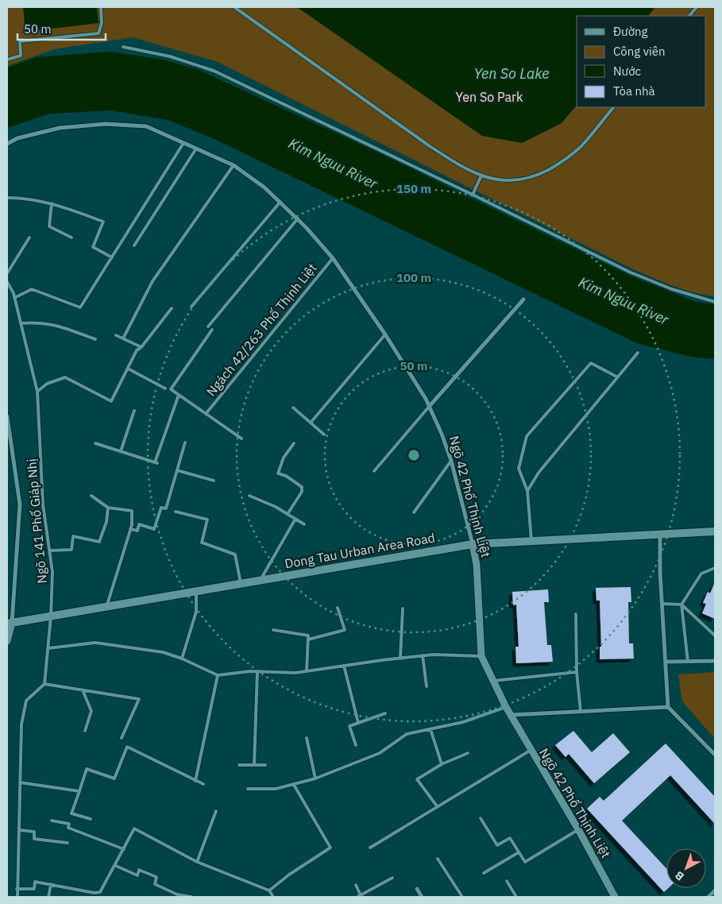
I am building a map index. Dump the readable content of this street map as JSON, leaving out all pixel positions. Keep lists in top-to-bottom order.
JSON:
{
  "streets": {
    "main road": ["Dong Tau Urban Area Road"],
    "street": ["Ngõ 42 Phố Thịnh Liệt", "Ngõ 141 Phố Giáp Nhị"],
    "lane": ["Ngách 42/263 Phố Thịnh Liệt"]
  },
  "crossings": [
    ["Ngách 42/263 Phố Thịnh Liệt", "Ngõ 42 Phố Thịnh Liệt"],
    ["Ngõ 42 Phố Thịnh Liệt", "Dong Tau Urban Area Road"],
    ["Ngõ 141 Phố Giáp Nhị", "Dong Tau Urban Area Road"]
  ],
  "water": ["Yen So Lake", "Kim Nguu River"],
  "parks": ["Yen So Park"],
  "legend": [
    "Đường",
    "Công viên",
    "Nước",
    "Tòa nhà"
  ],
  "scale_bar": "50 m",
  "north": "bottom left",
  "rings": ["150 m", "100 m", "50 m"]
}
